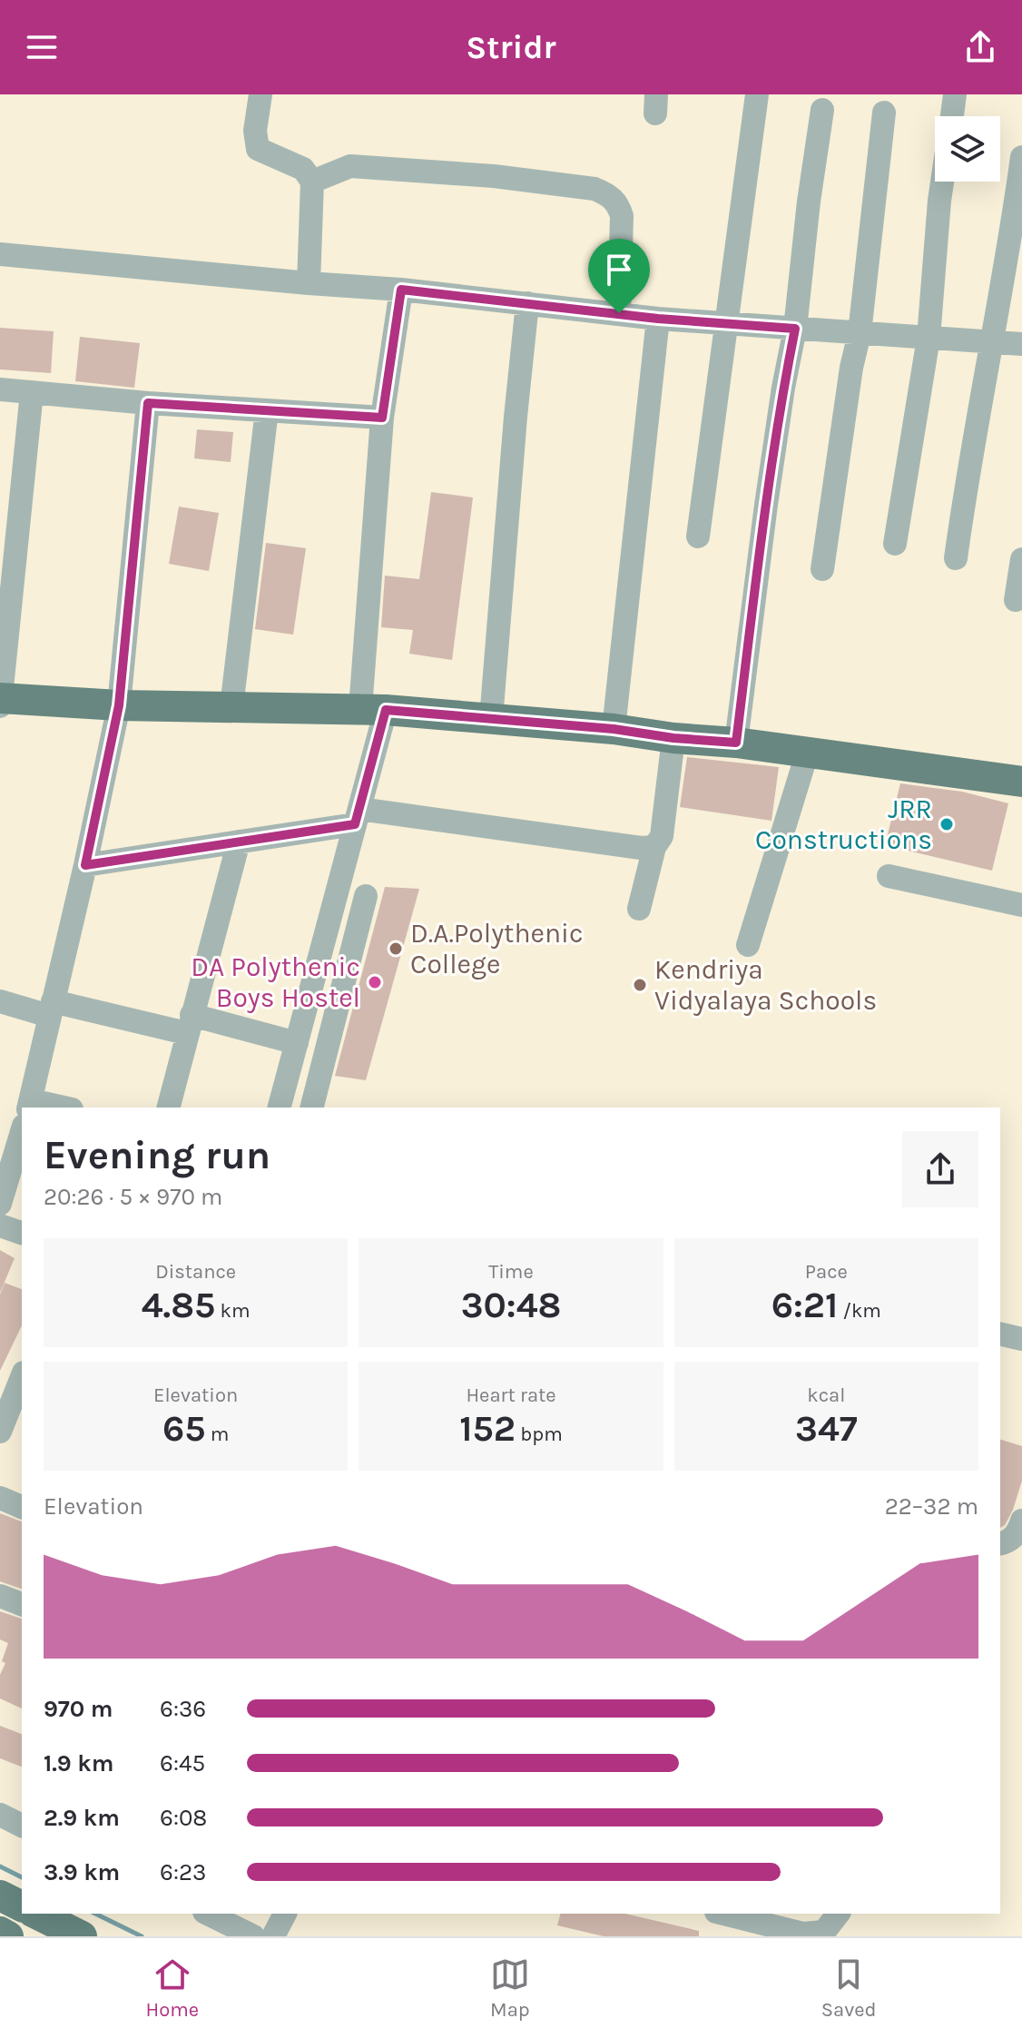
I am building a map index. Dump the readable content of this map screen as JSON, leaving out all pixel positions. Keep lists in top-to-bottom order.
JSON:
{
  "places": [
    "JRR Constructions",
    "D.A.Polythenic College",
    "DA Polythenic Boys Hostel",
    "Kendriya Vidyalaya Schools"
  ],
  "page": {
    "header": "Stridr",
    "heading": ["Evening run", "20:26 · 5 × 970 m"],
    "stats": [
      ["Distance", "4.85 km"],
      ["Time", "30:48"],
      ["Pace", "6:21 /km"],
      ["Elevation", "65 m"],
      ["Heart rate", "152 bpm"],
      ["kcal", "347"]
    ],
    "chart": ["Elevation", "22–32 m"],
    "list": [
      {
        "name": "970 m",
        "note": "6:36"
      },
      {
        "name": "1.9 km",
        "note": "6:45"
      },
      {
        "name": "2.9 km",
        "note": "6:08"
      },
      {
        "name": "3.9 km",
        "note": "6:23"
      }
    ],
    "tabs": ["Home", "Map", "Saved"]
  }
}
